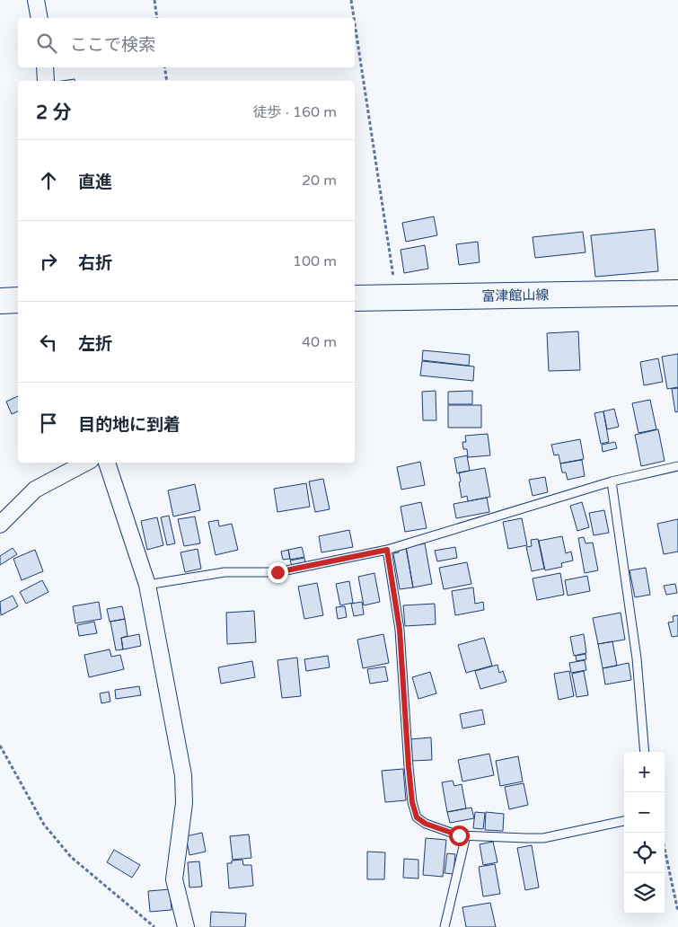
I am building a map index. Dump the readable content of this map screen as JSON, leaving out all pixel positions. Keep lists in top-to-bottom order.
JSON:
{
  "streets": {
    "main road": ["富津館山線"]
  },
  "page": {
    "search": "ここで検索",
    "heading": ["2 分", "徒歩 · 160 m"],
    "list": [
      ["直進", "20 m"],
      ["右折", "100 m"],
      ["左折", "40 m"],
      "目的地に到着"
    ],
    "map_buttons": ["+", "−"]
  }
}
